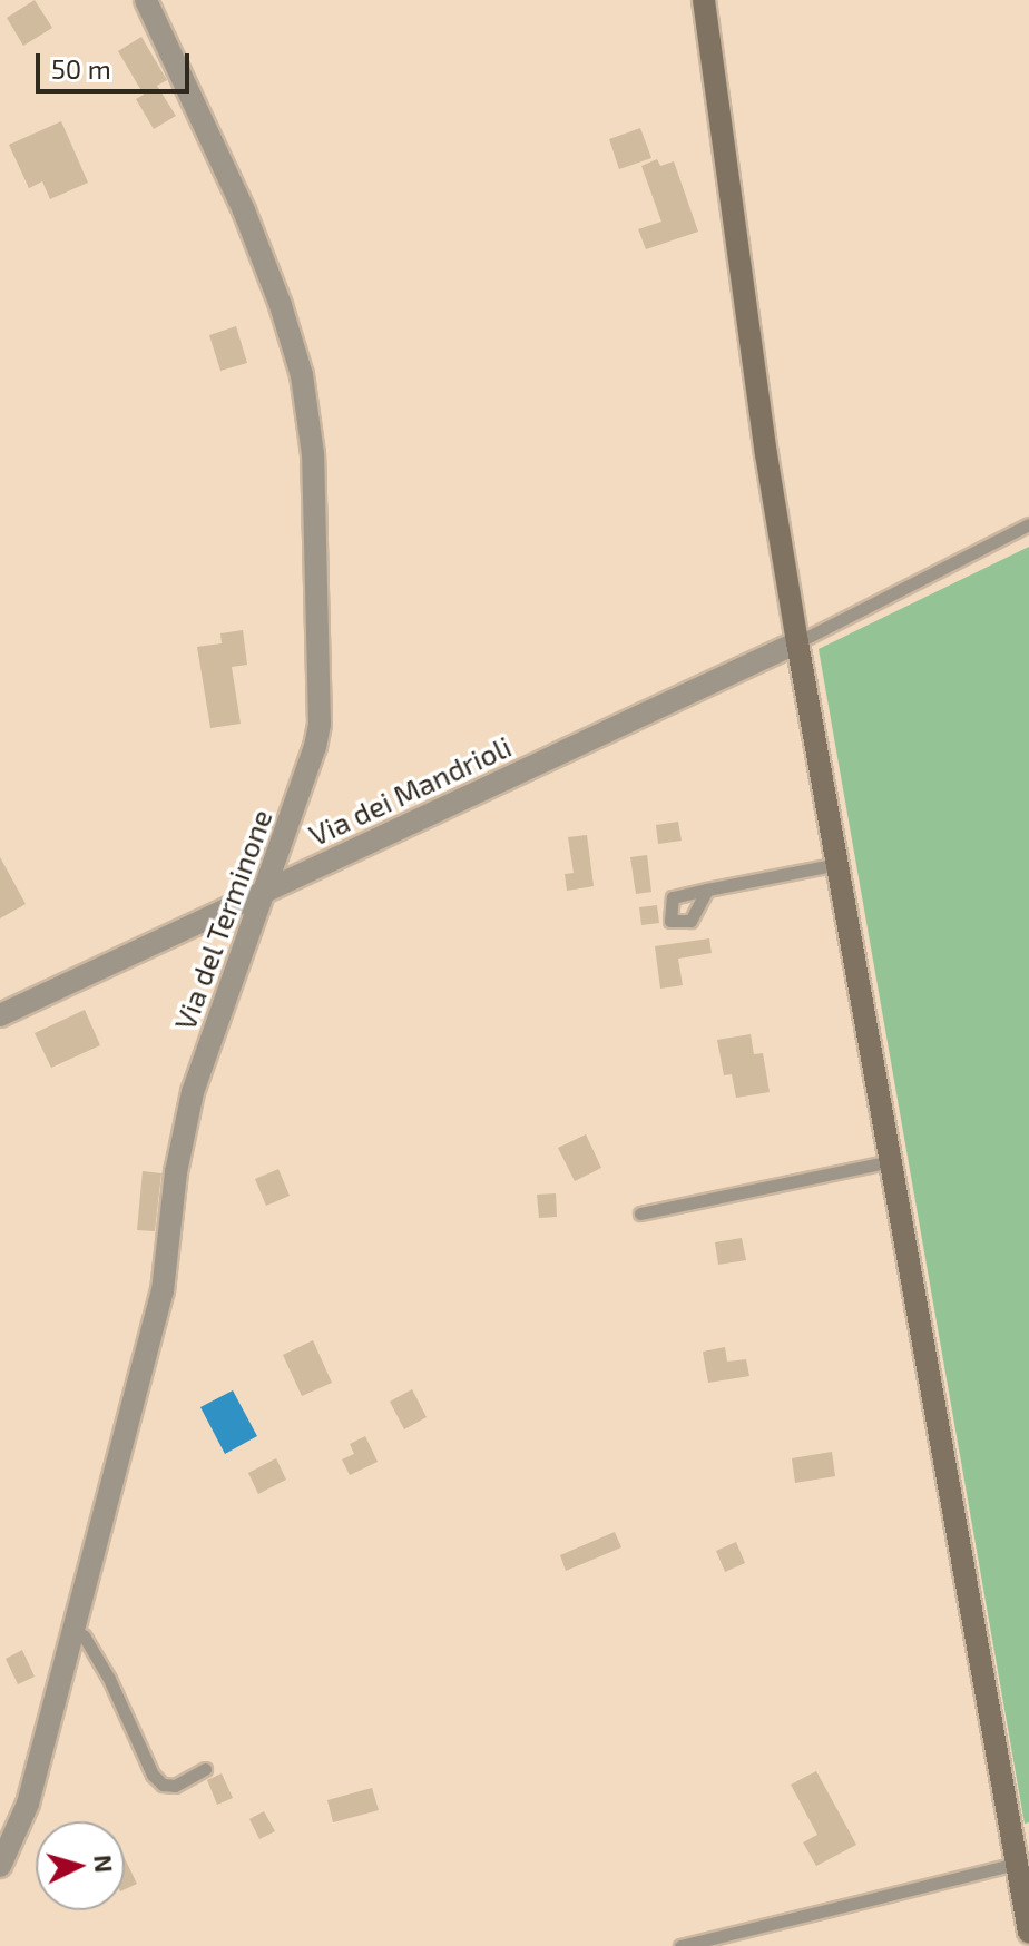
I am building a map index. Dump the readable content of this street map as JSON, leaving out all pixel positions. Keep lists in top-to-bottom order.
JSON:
{
  "streets": {
    "street": ["Via dei Mandrioli", "Via del Terminone"]
  },
  "crossings": [
    ["Via dei Mandrioli", "Via del Terminone"]
  ],
  "scale_bar": "50 m",
  "north": "right"
}
